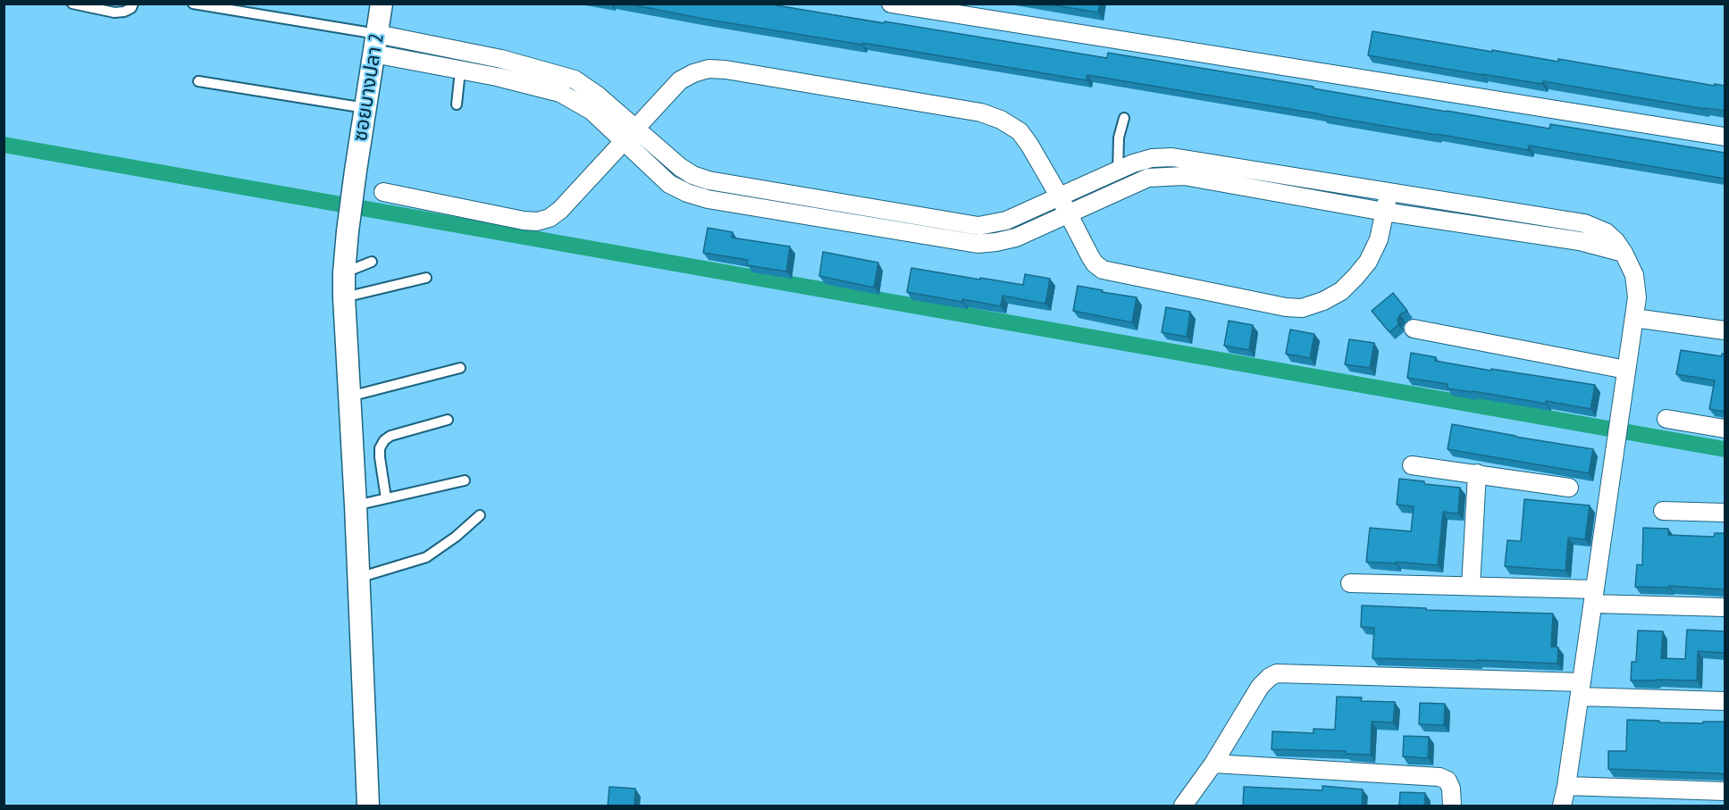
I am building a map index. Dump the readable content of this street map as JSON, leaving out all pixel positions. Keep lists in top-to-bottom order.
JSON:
{
  "streets": {
    "street": ["ซอยบางปลา 2"]
  }
}
